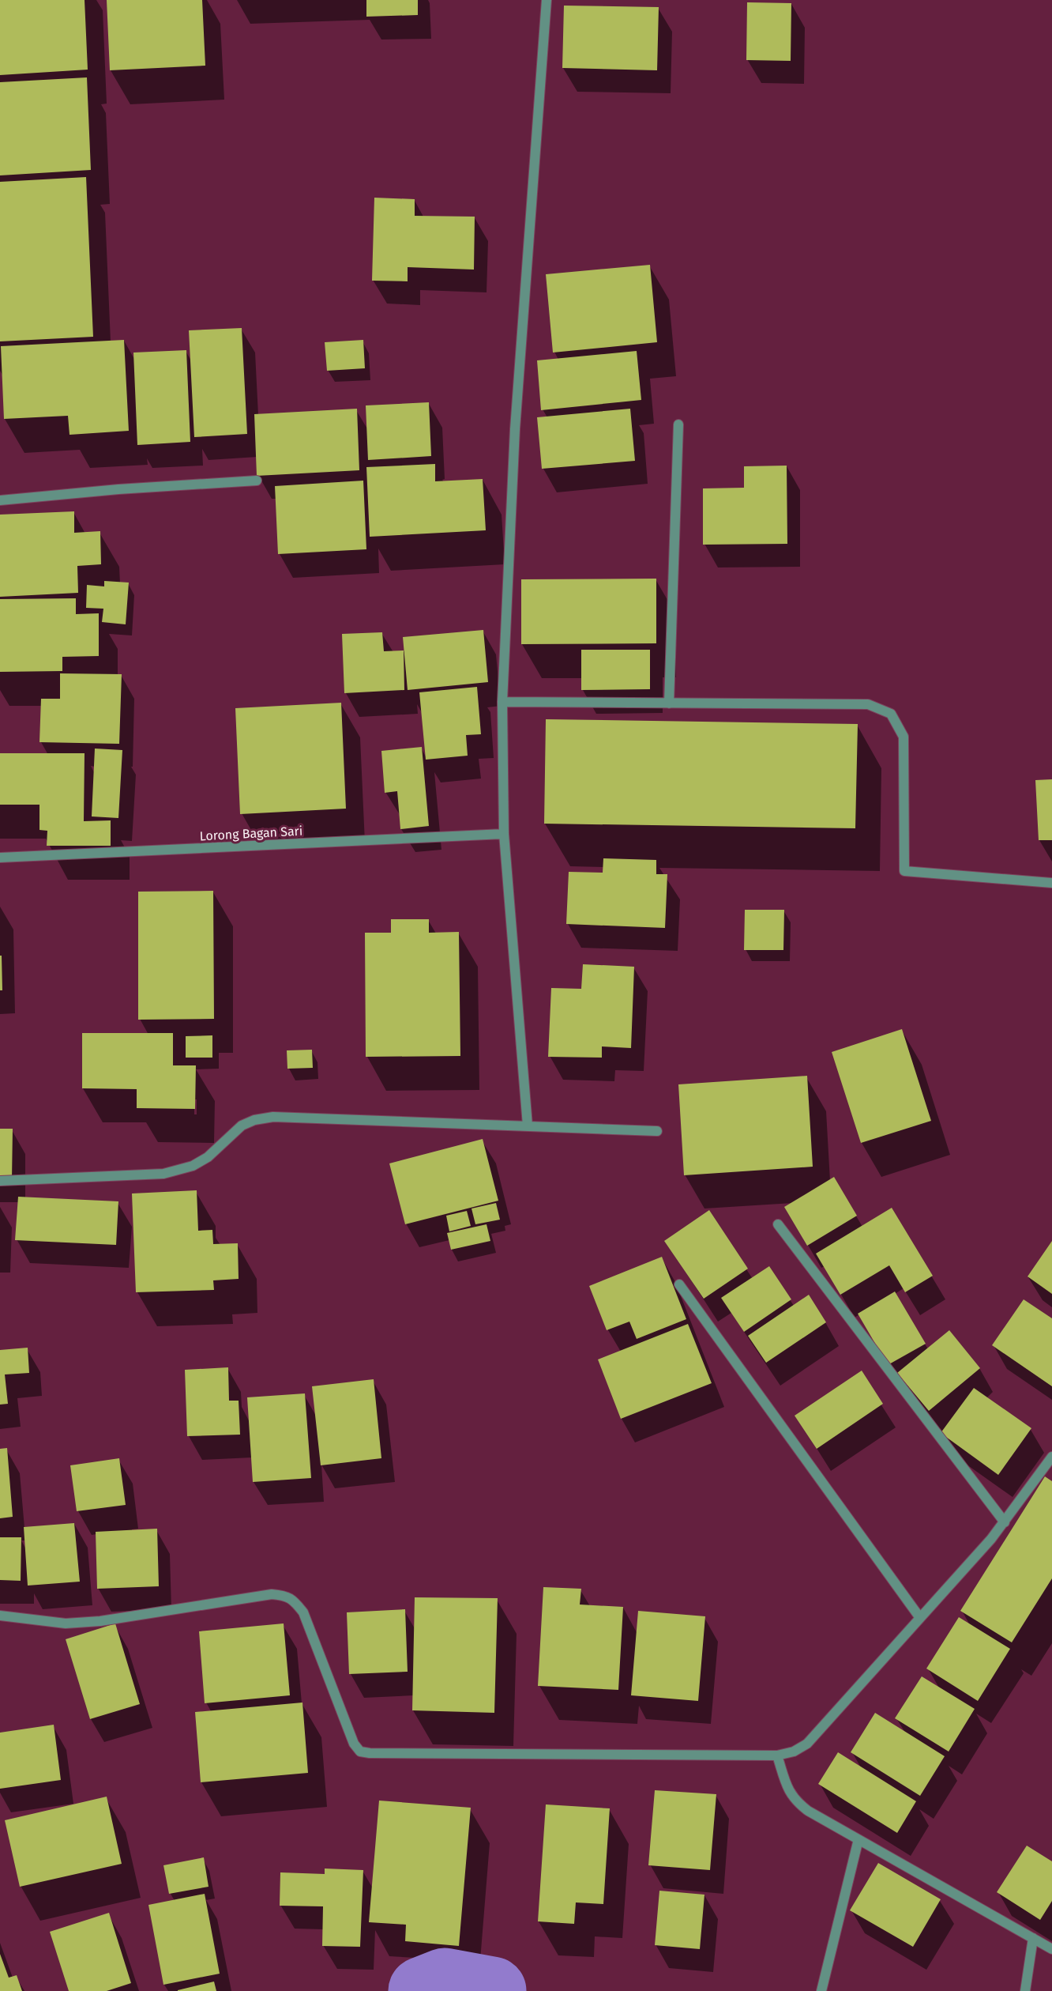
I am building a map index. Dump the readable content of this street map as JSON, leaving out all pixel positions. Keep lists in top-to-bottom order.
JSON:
{
  "streets": {
    "street": ["Lorong Bagan Sari"]
  }
}
